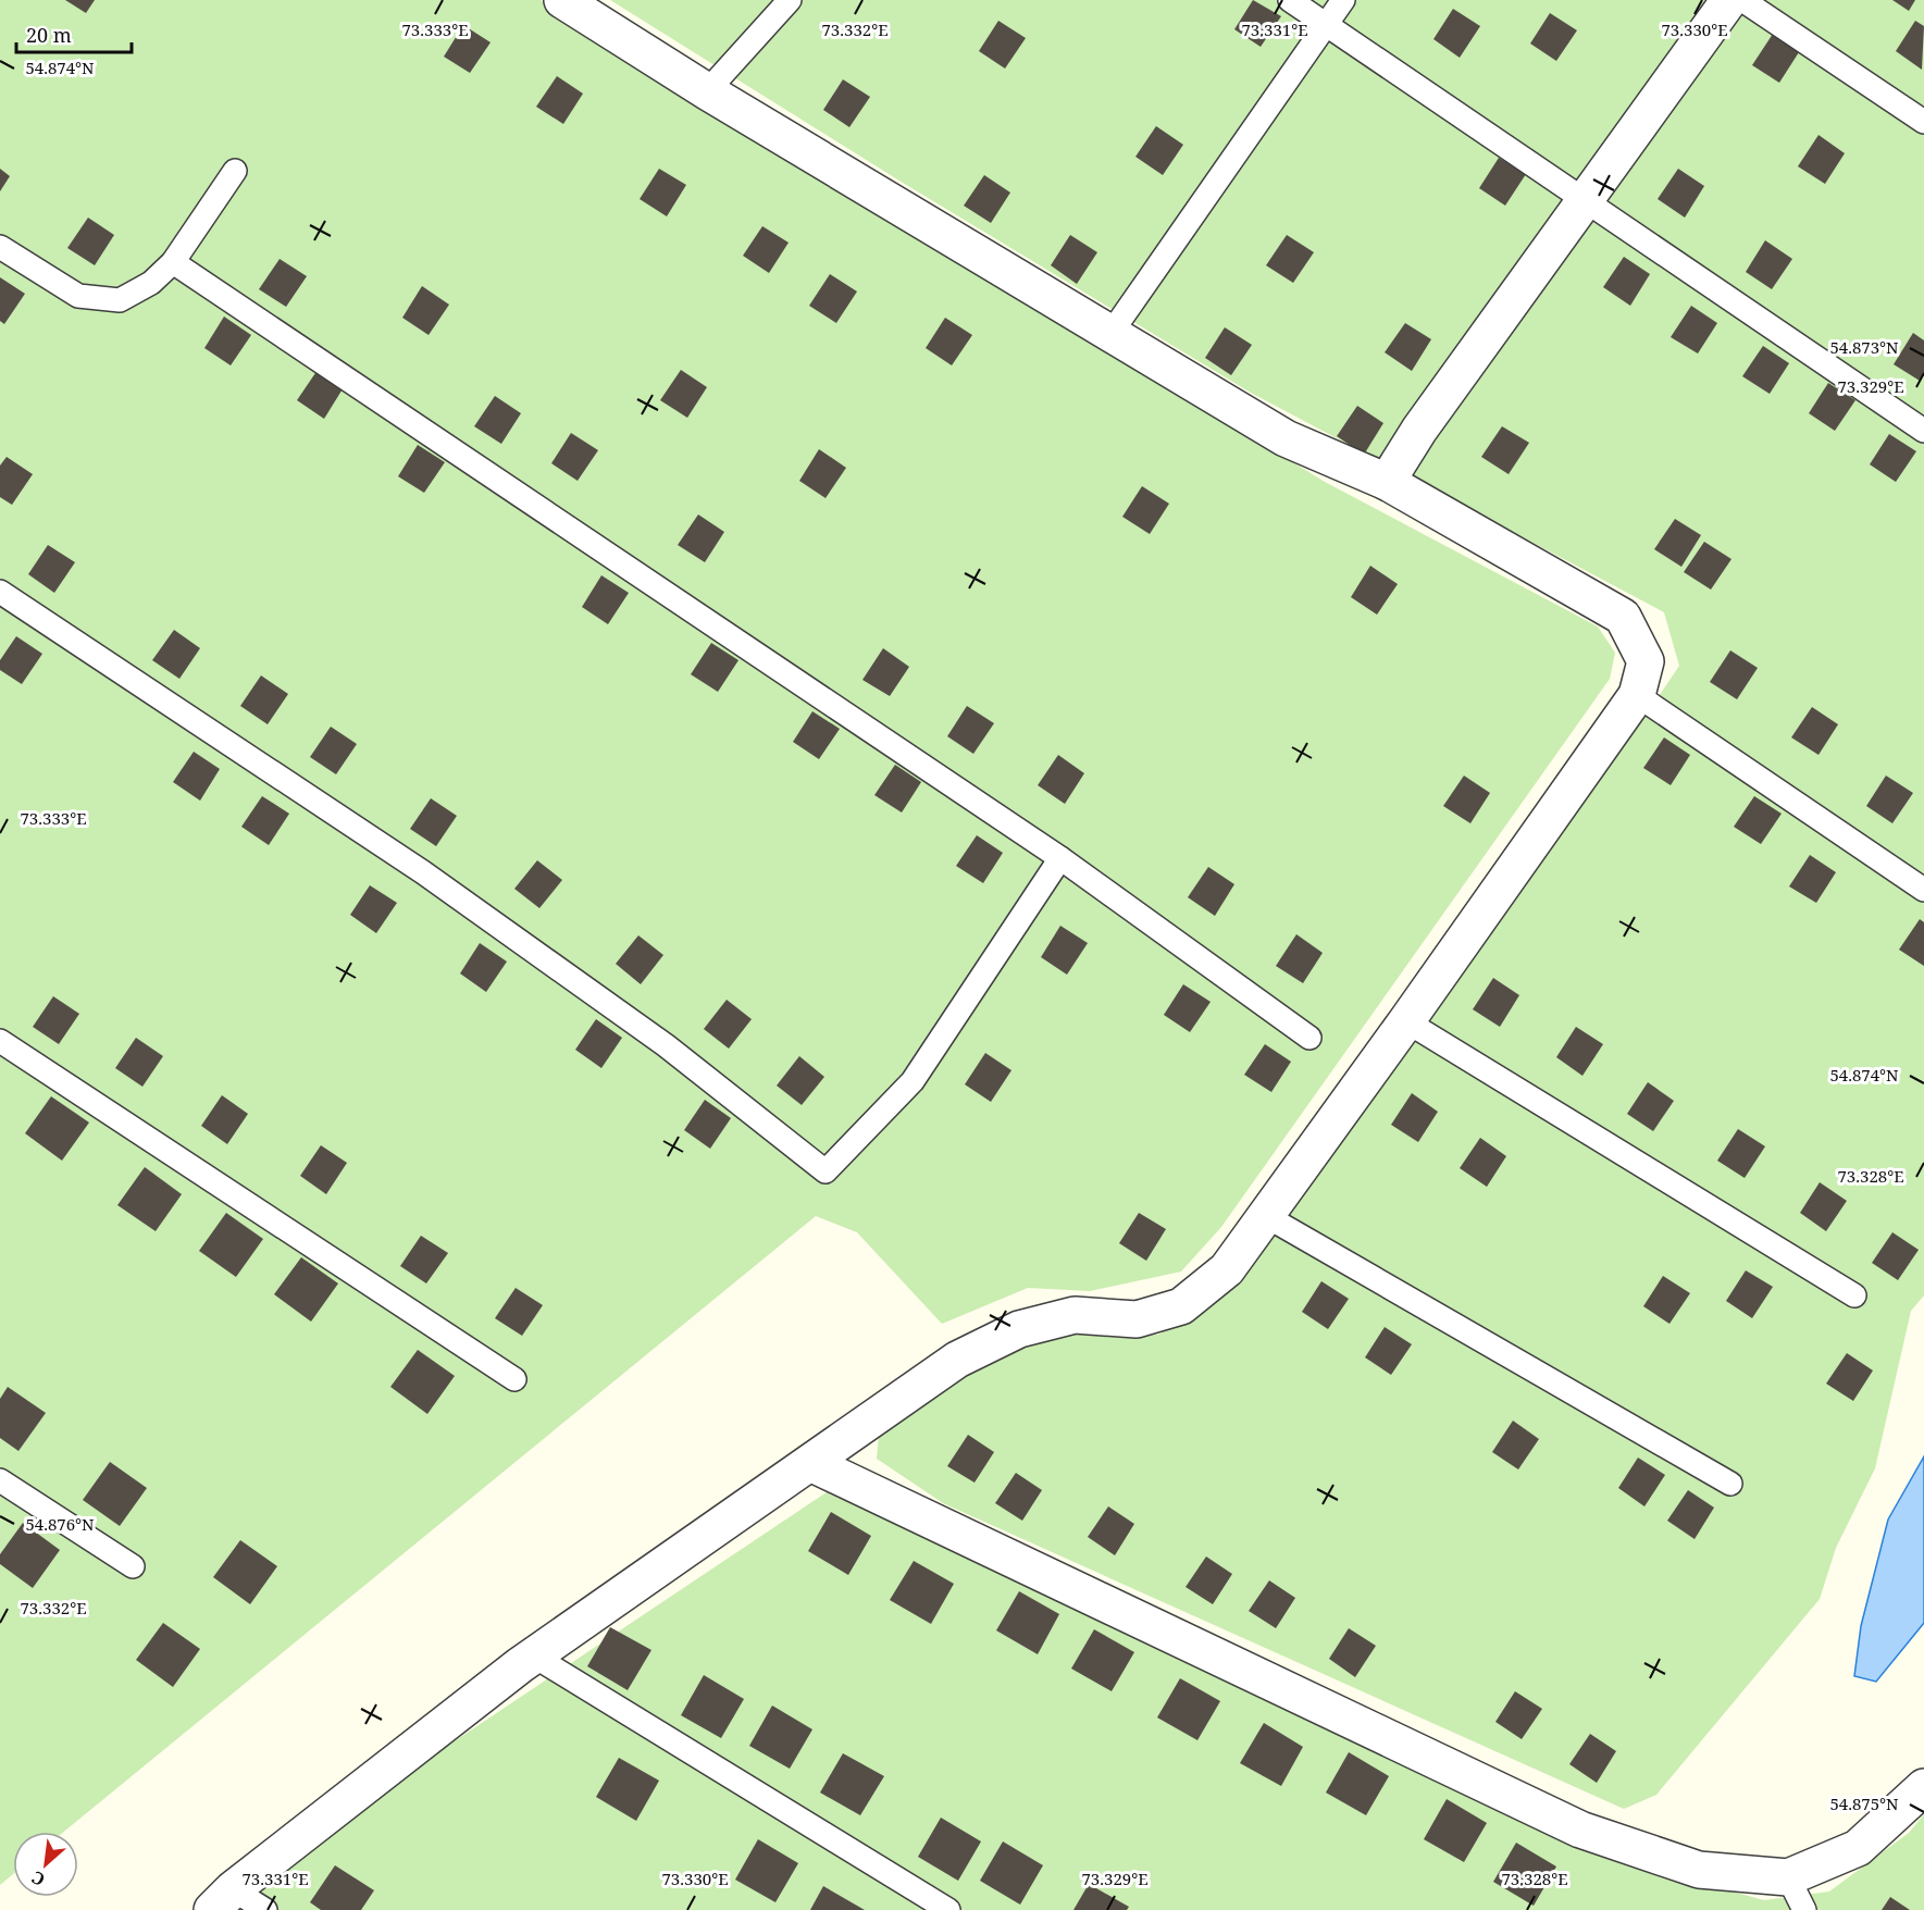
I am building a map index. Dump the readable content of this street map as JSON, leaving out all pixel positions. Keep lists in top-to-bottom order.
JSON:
{
  "scale_bar": "20 m",
  "north": "bottom left",
  "coordinates": [
    "73.333°E",
    "73.332°E",
    "73.331°E",
    "73.330°E",
    "54.874°N",
    "54.873°N",
    "73.329°E",
    "73.328°E",
    "54.876°N",
    "54.875°N"
  ]
}
